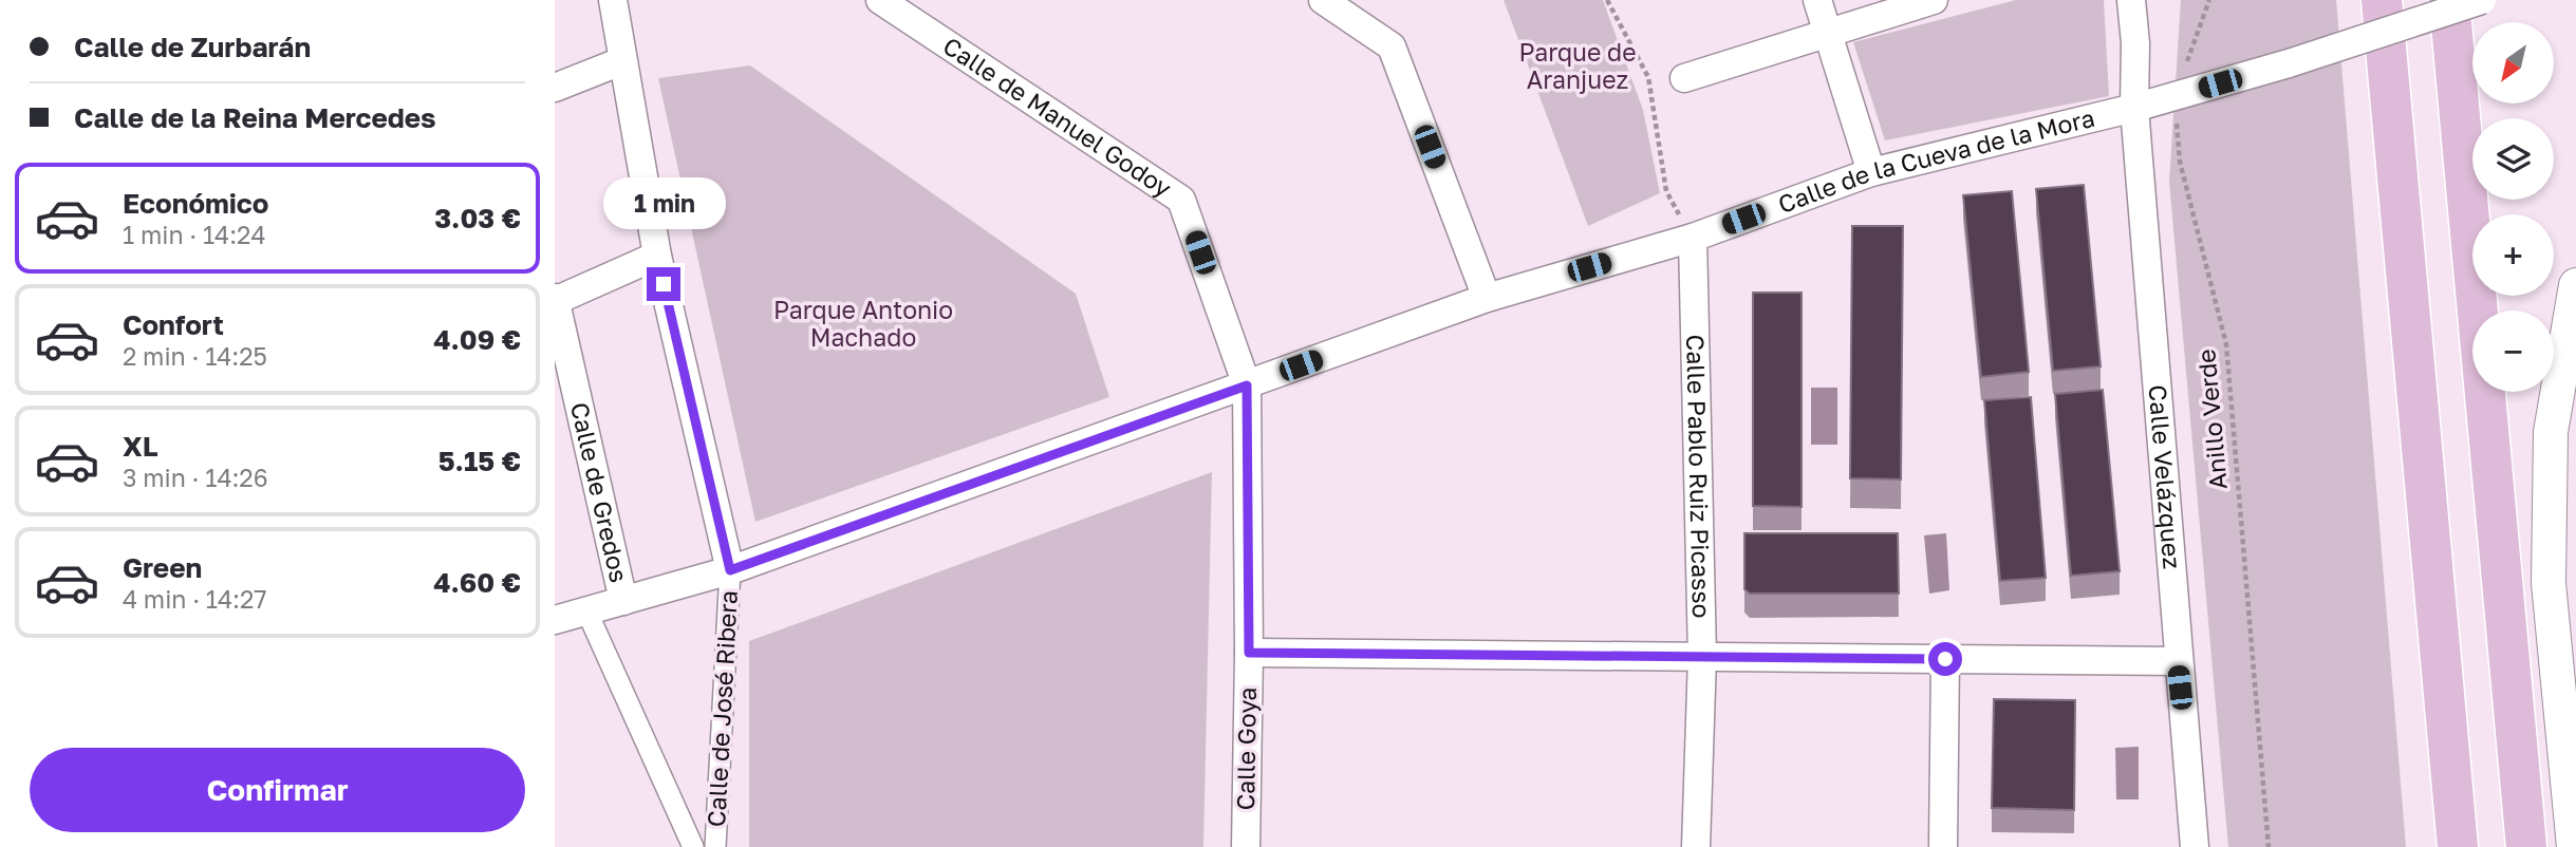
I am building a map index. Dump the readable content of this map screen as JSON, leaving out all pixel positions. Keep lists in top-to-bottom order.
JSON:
{
  "streets": {
    "street": [
      "Calle de Manuel Godoy",
      "Calle de la Cueva de la Mora",
      "Calle Pablo Ruiz Picasso",
      "Calle Velázquez",
      "Calle de Gredos",
      "Calle de José Ribera",
      "Calle Goya"
    ],
    "path": ["Anillo Verde"]
  },
  "crossings": [
    ["Calle de Manuel Godoy", "Calle de la Cueva de la Mora"],
    ["Calle de Manuel Godoy", "Calle Goya"],
    ["Calle de la Cueva de la Mora", "Anillo Verde"],
    ["Calle de la Cueva de la Mora", "Calle Pablo Ruiz Picasso"],
    ["Calle de la Cueva de la Mora", "Calle Velázquez"],
    ["Calle de la Cueva de la Mora", "Calle de Gredos"],
    ["Calle de la Cueva de la Mora", "Calle de José Ribera"],
    ["Calle de la Cueva de la Mora", "Calle Goya"]
  ],
  "parks": ["Parque de Aranjuez", "Parque Antonio Machado"],
  "north": "bottom left",
  "page": {
    "banner": ["Calle de Zurbarán", "Calle de la Reina Mercedes"],
    "map_buttons": ["+", "−"],
    "list": [
      {
        "name": "Económico",
        "note": "1 min · 14:24",
        "value": "3.03 €"
      },
      {
        "name": "Confort",
        "note": "2 min · 14:25",
        "value": "4.09 €"
      },
      {
        "name": "XL",
        "note": "3 min · 14:26",
        "value": "5.15 €"
      },
      {
        "name": "Green",
        "note": "4 min · 14:27",
        "value": "4.60 €"
      }
    ],
    "bubble": "1 min",
    "buttons": "Confirmar"
  }
}
